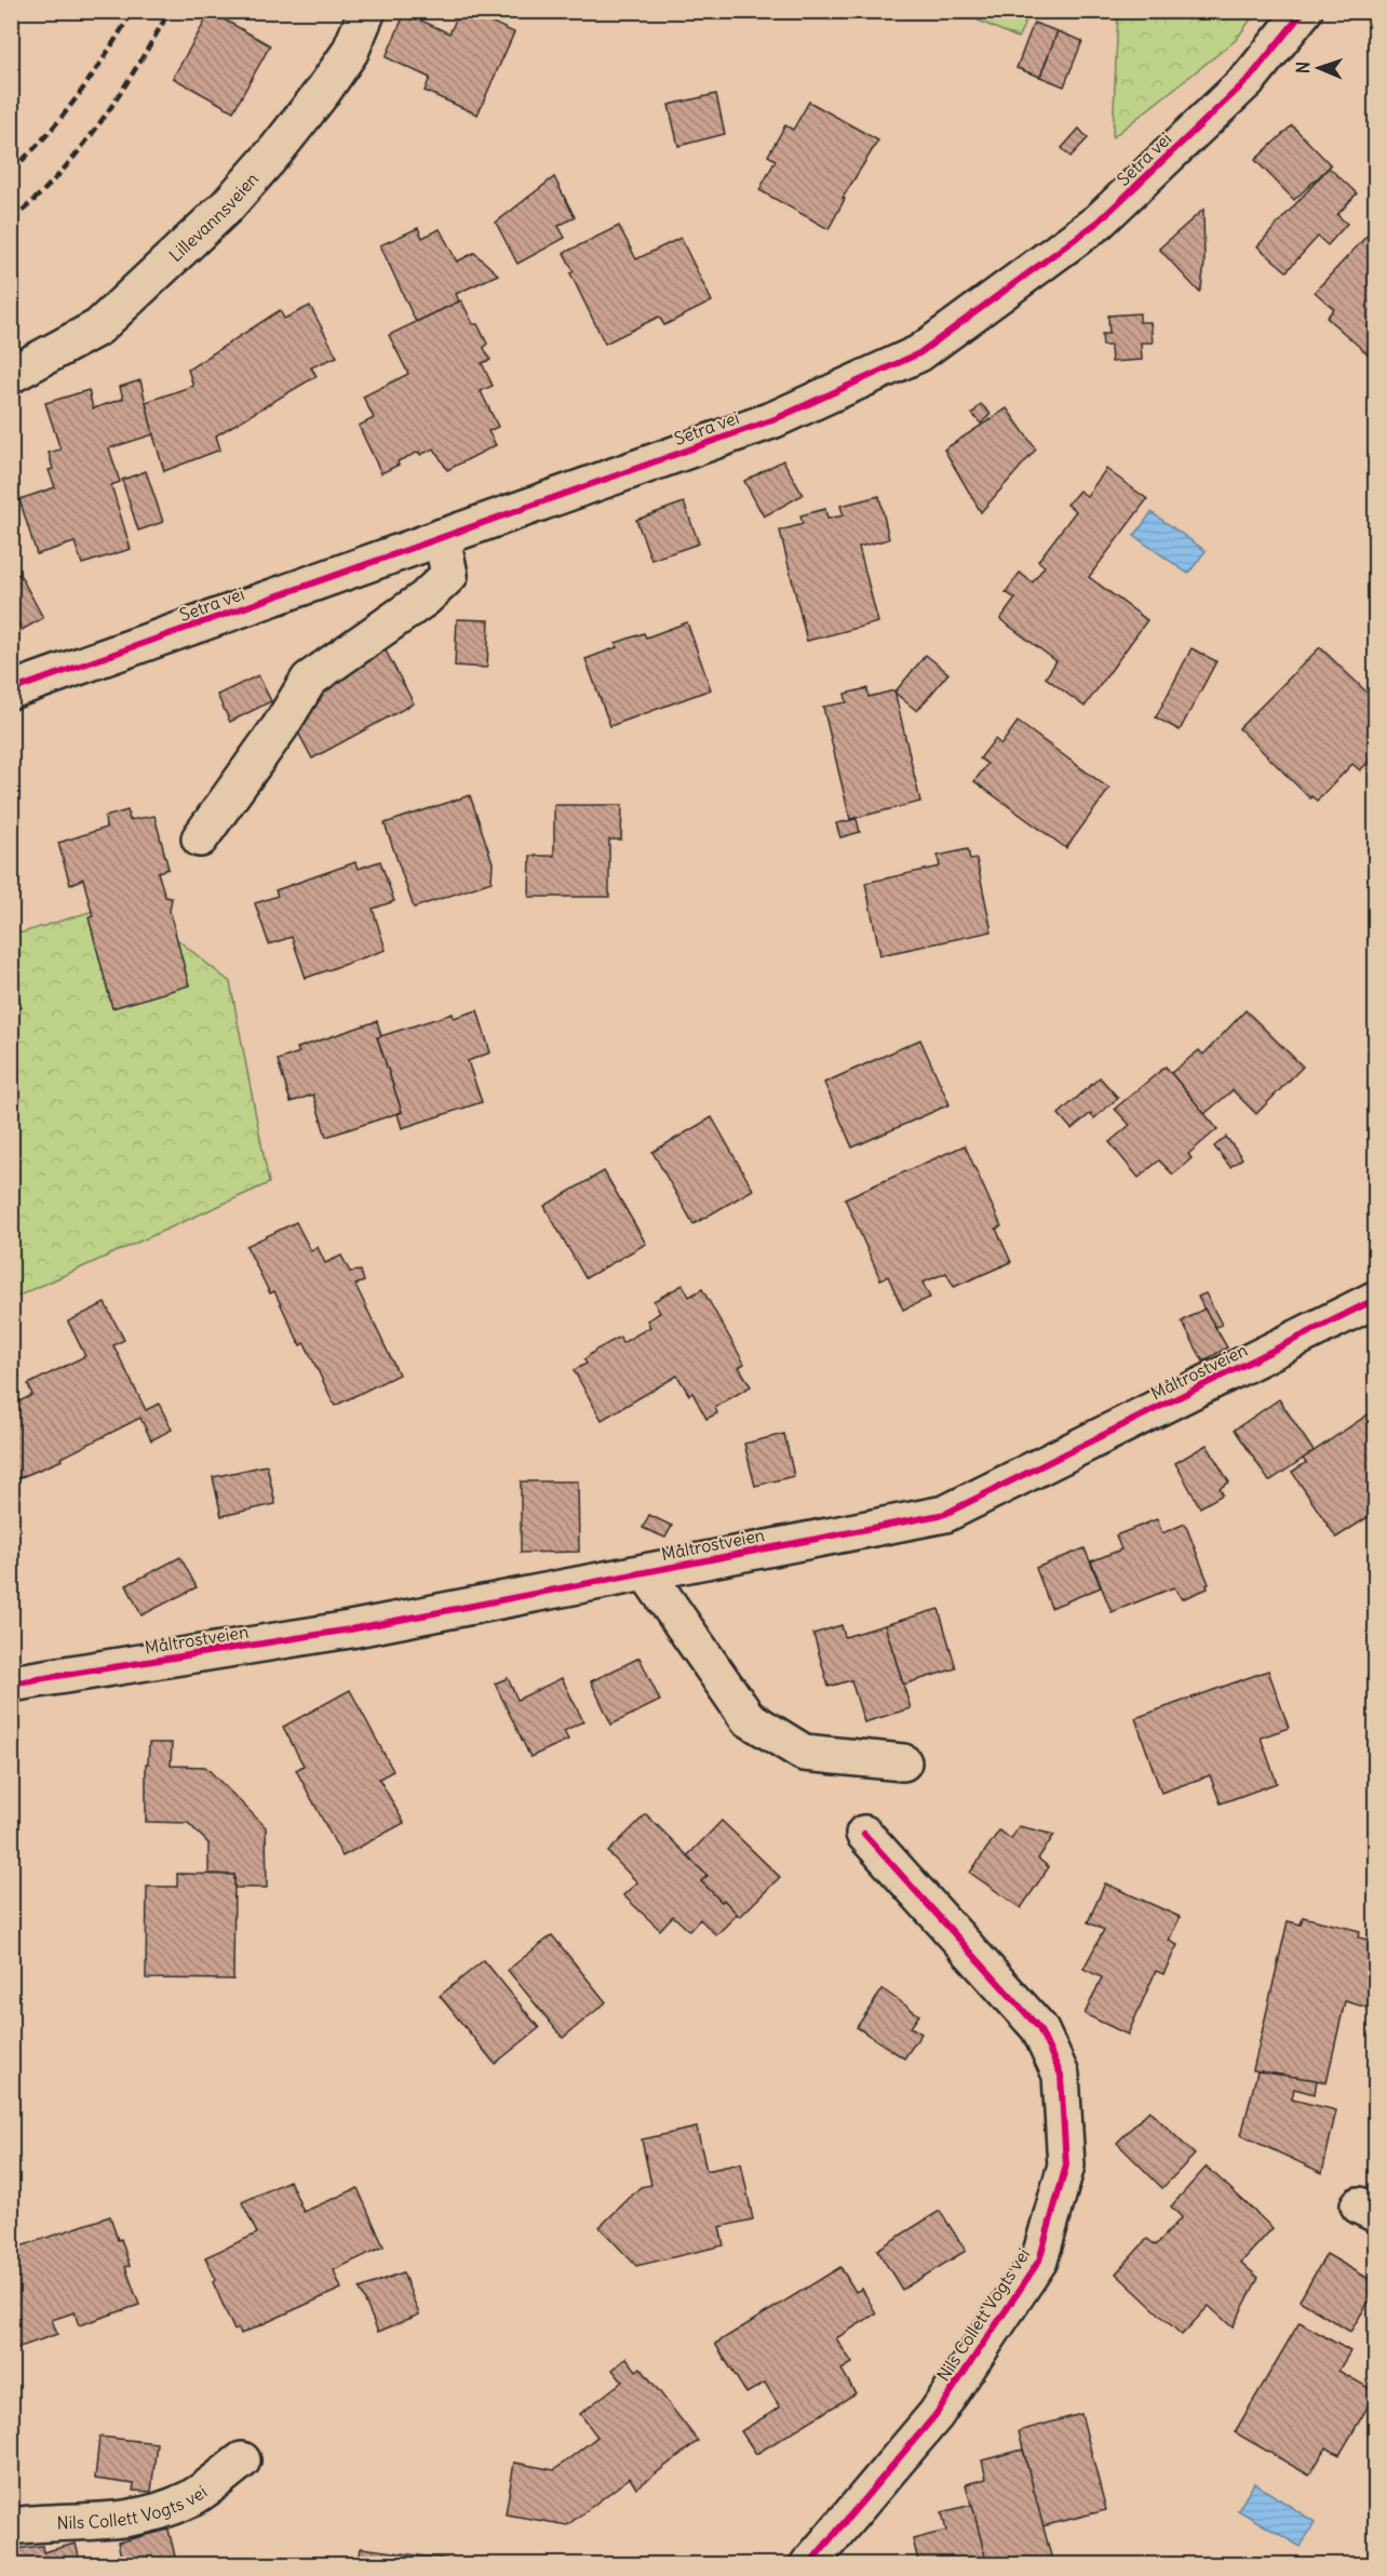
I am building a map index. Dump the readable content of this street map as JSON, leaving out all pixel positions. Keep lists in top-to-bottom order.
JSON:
{
  "streets": {
    "street": [
      "Setra vei",
      "Lillevannsveien",
      "Måltrostveien",
      "Nils Collett Vogts vei"
    ]
  },
  "north": "left"
}
